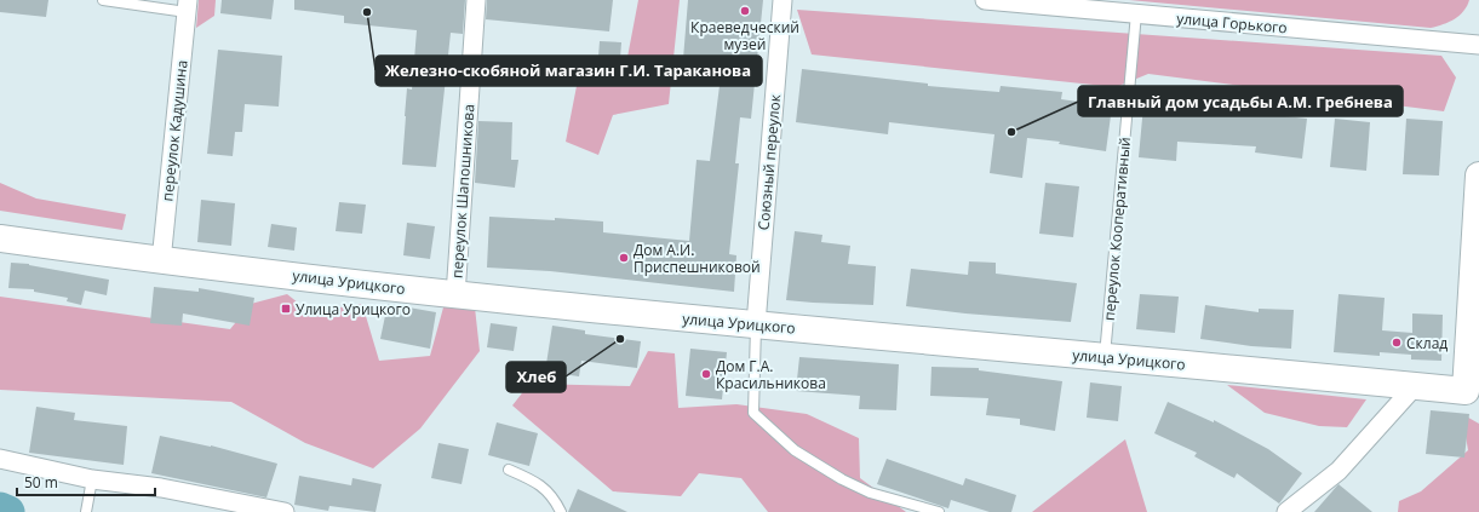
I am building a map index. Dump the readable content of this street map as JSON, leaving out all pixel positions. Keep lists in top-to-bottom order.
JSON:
{
  "streets": {
    "main road": ["улица Урицкого"],
    "street": [
      "улица Горького",
      "переулок Кадушина",
      "Союзный переулок",
      "переулок Шапошникова"
    ],
    "lane": ["переулок Кооперативный"]
  },
  "crossings": [
    ["улица Горького", "переулок Кооперативный"],
    ["переулок Кадушина", "улица Урицкого"],
    ["Союзный переулок", "улица Урицкого"],
    ["переулок Шапошникова", "улица Урицкого"],
    ["переулок Кооперативный", "улица Урицкого"]
  ],
  "places": {
    "other": [
      "Краеведческий музей",
      "Железно-скобяной магазин Г.И. Тараканова",
      "Главный дом усадьбы А.М. Гребнева",
      "Дом А.И. Приспешниковой",
      "Хлеб",
      "Склад",
      "Дом Г.А. Красильникова"
    ],
    "transit": ["Улица Урицкого"]
  },
  "scale_bar": "50 m"
}
